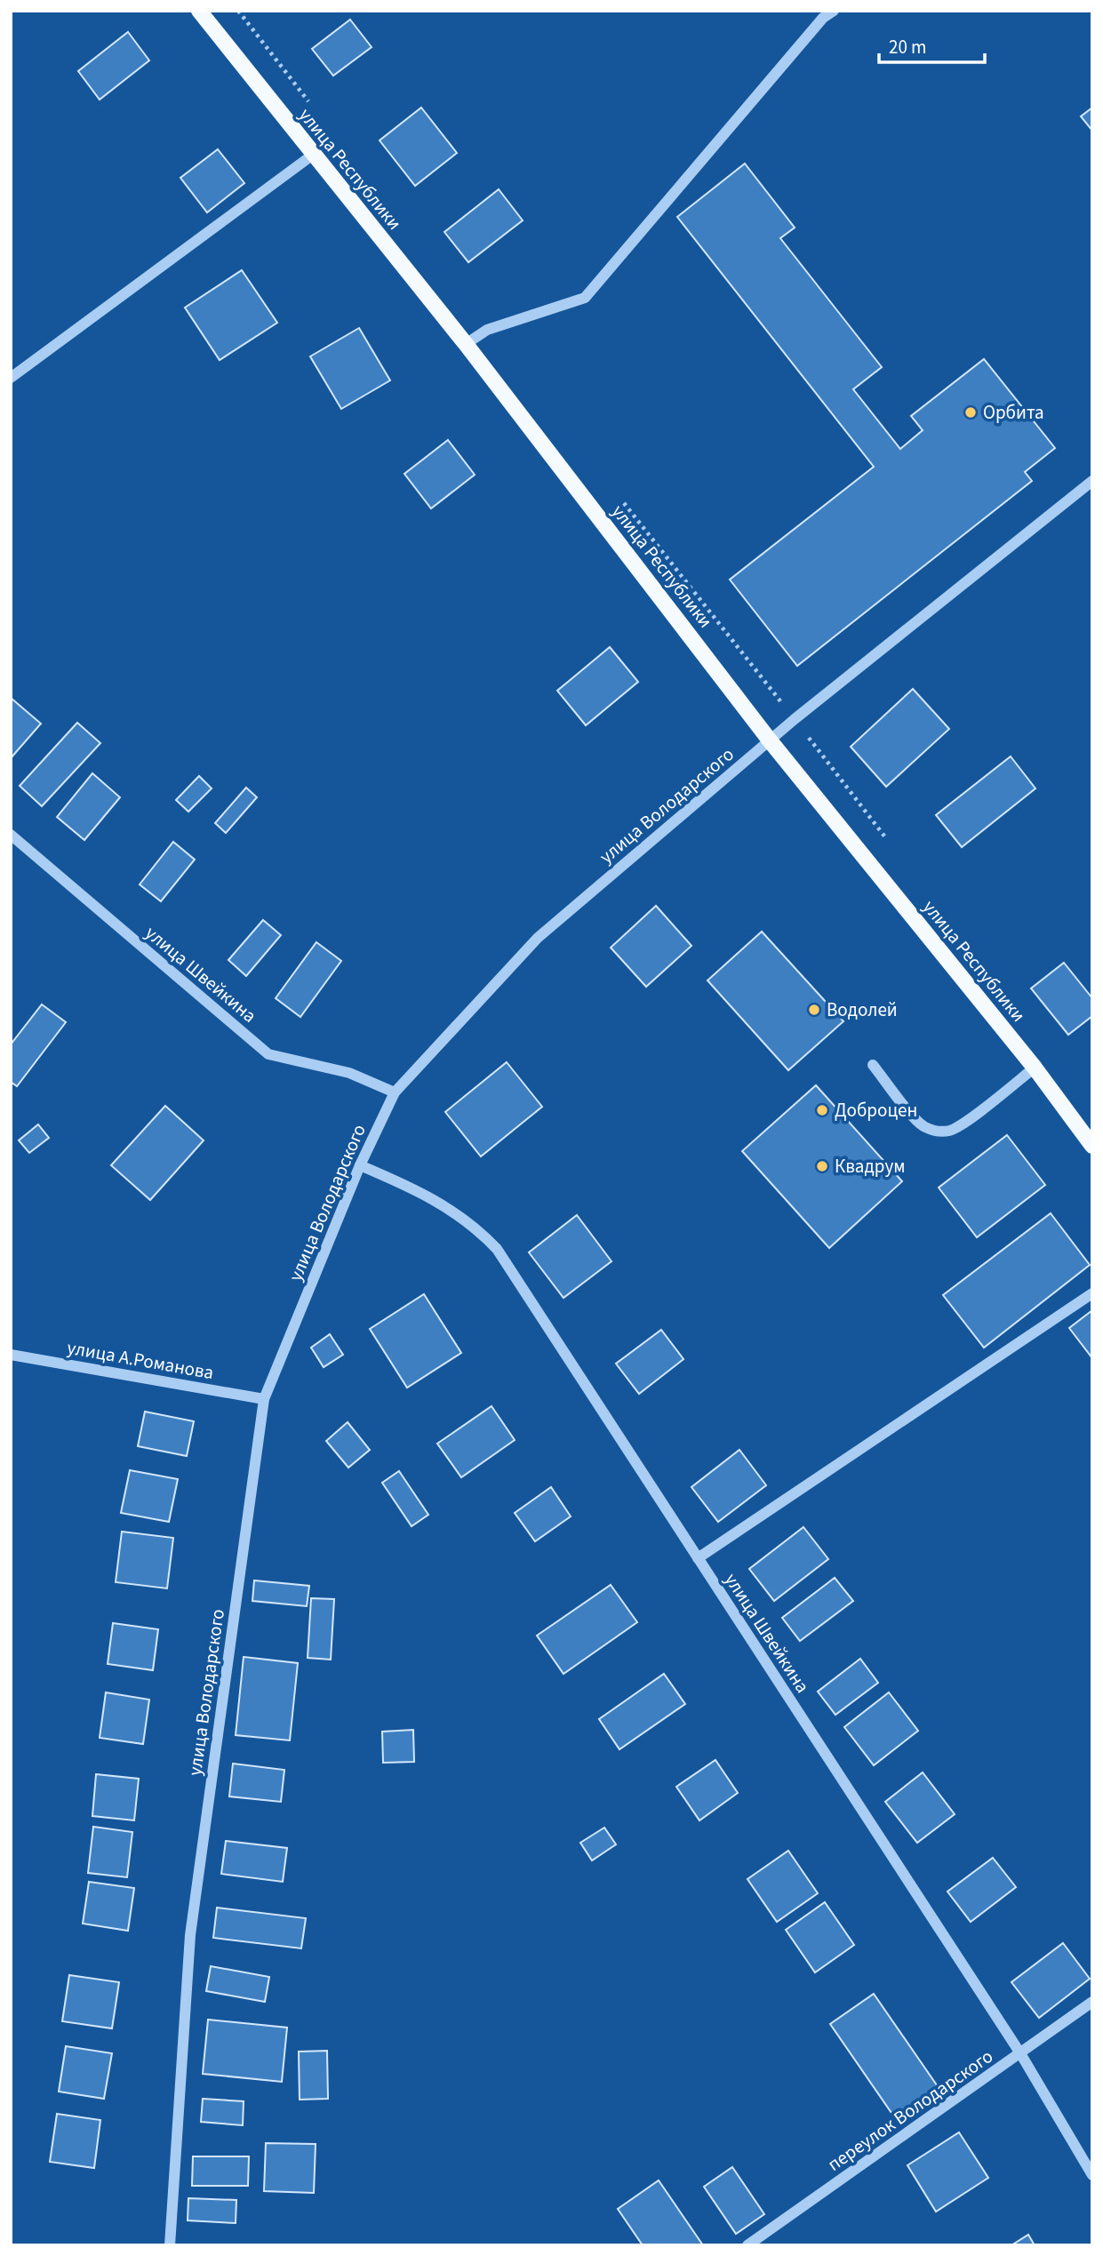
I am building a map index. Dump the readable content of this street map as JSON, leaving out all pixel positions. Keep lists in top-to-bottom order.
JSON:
{
  "streets": {
    "main road": ["улица Республики"],
    "street": [
      "улица Володарского",
      "улица Швейкина",
      "улица А.Романова",
      "переулок Володарского"
    ]
  },
  "crossings": [
    ["улица Республики", "улица Володарского"],
    ["улица Володарского", "улица Швейкина"],
    ["улица Володарского", "улица А.Романова"],
    ["улица Швейкина", "переулок Володарского"]
  ],
  "places": [
    "Орбита",
    "Водолей",
    "Доброцен",
    "Квадрум"
  ],
  "scale_bar": "20 m"
}
